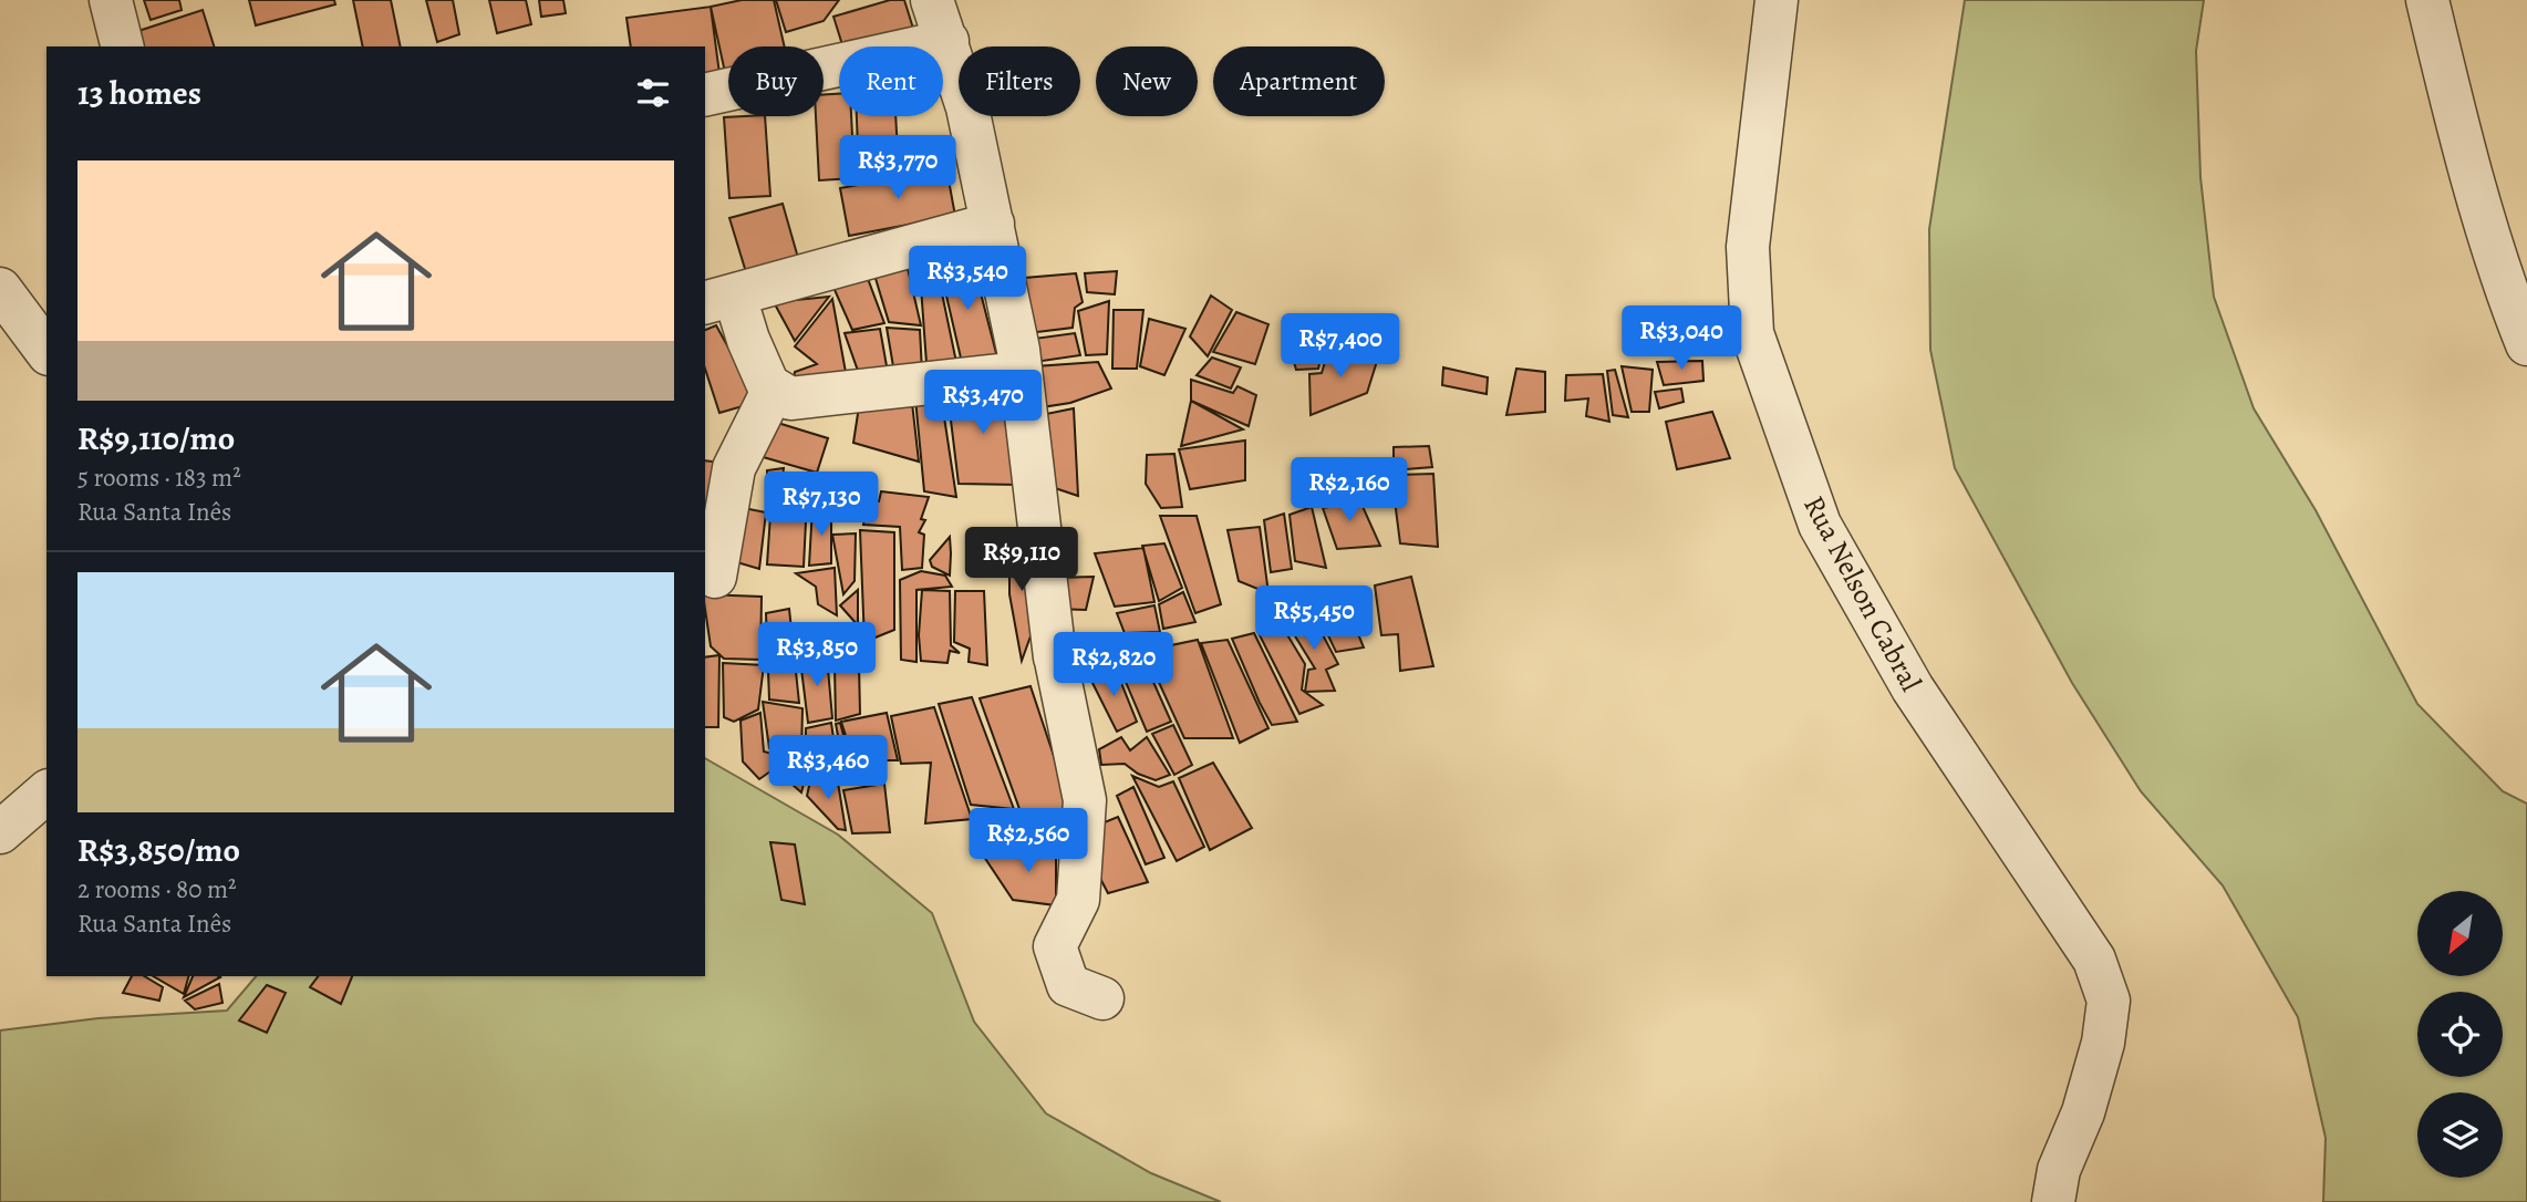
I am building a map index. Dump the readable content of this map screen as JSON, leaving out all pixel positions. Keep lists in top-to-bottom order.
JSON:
{
  "streets": {
    "street": ["Rua Nelson Cabral"]
  },
  "north": "bottom left",
  "page": {
    "chip": [
      "Buy",
      "Rent",
      "Filters",
      "New",
      "Apartment"
    ],
    "heading": "13 homes",
    "price": [
      "R$3,770",
      "R$3,540",
      "R$3,040",
      "R$7,400",
      "R$3,470",
      "R$2,160",
      "R$7,130",
      "R$9,110",
      "R$5,450",
      "R$3,850",
      "R$2,820",
      "R$3,460",
      "R$2,560"
    ],
    "list": [
      {
        "name": "R$9,110/mo",
        "note": "5 rooms · 183 m² · Rua Santa Inês"
      },
      {
        "name": "R$3,850/mo",
        "note": "2 rooms · 80 m² · Rua Santa Inês"
      }
    ]
  }
}
